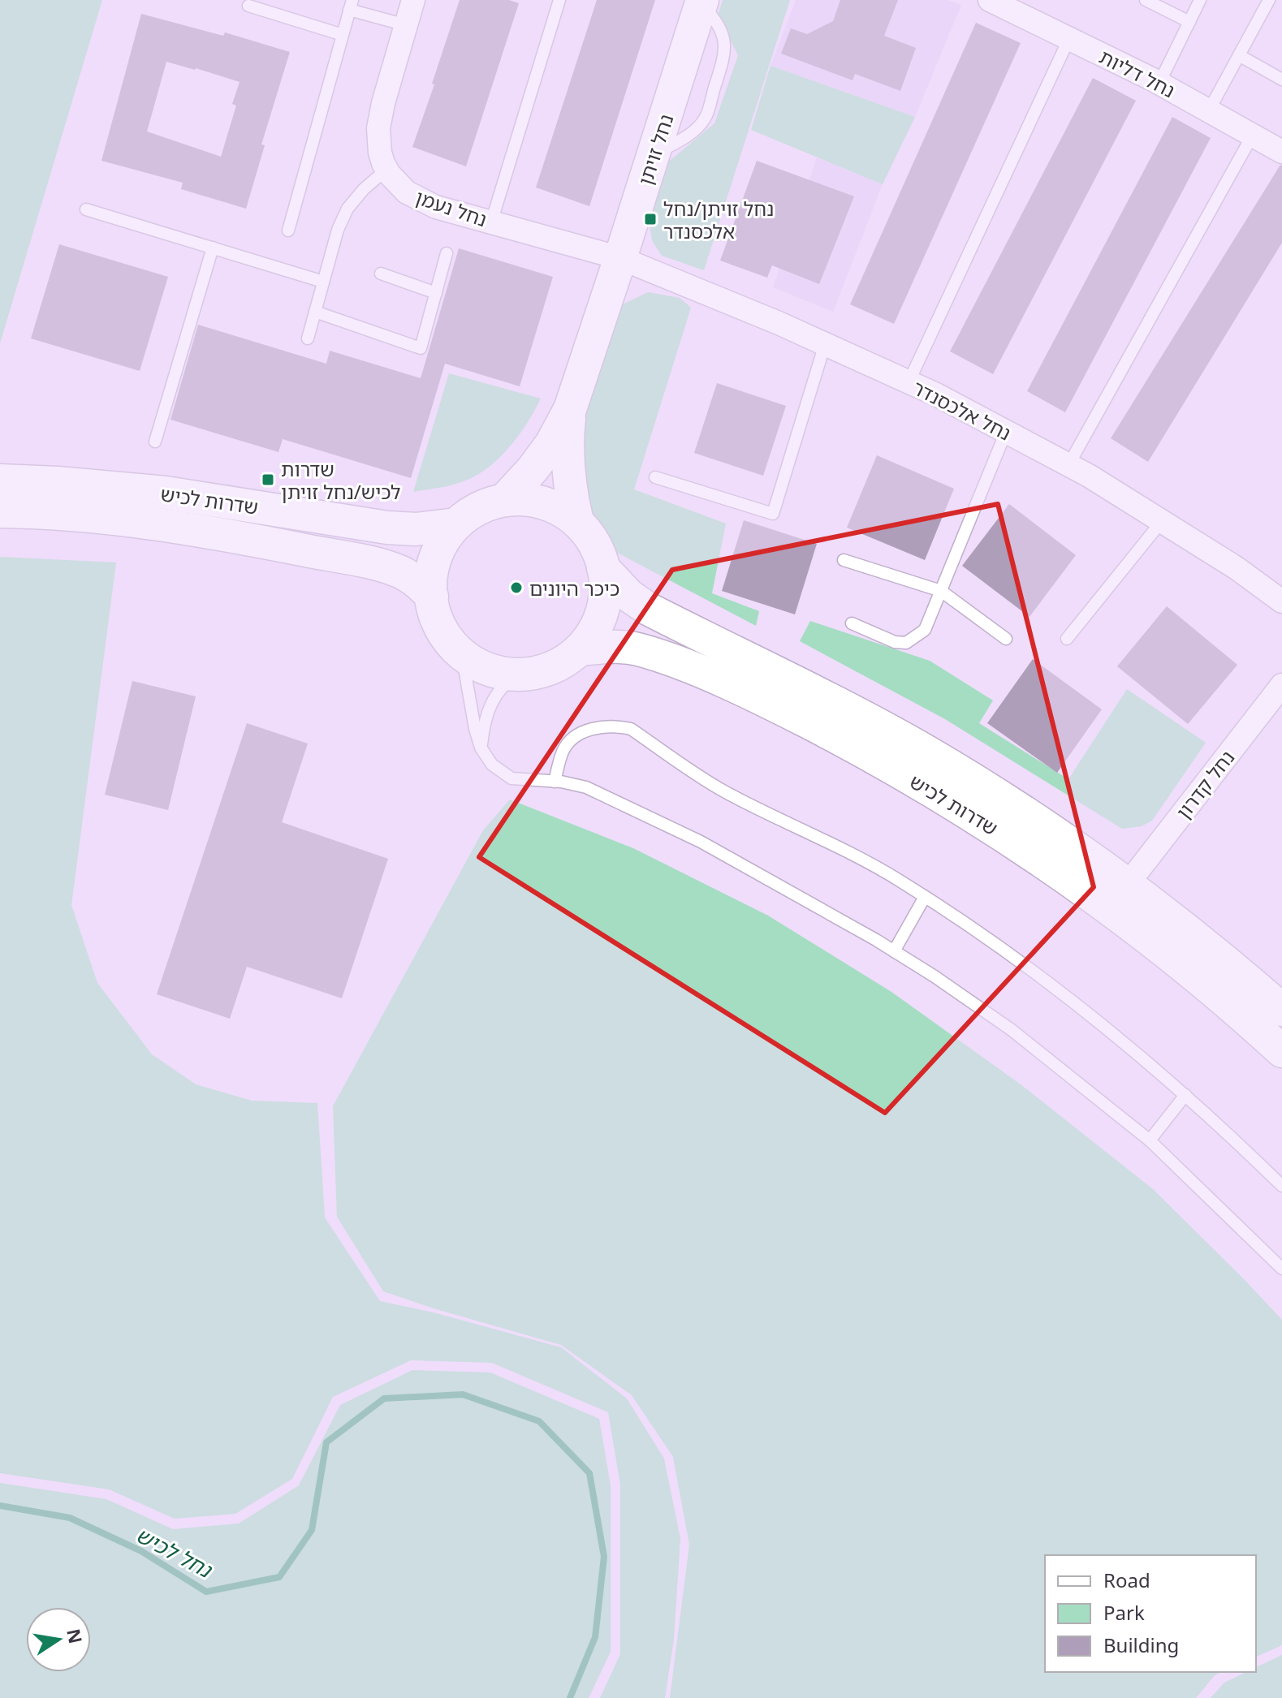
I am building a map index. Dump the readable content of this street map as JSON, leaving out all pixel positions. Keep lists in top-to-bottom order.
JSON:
{
  "streets": {
    "street": [
      "נחל דליות",
      "נחל זויתן",
      "נחל נעמן",
      "נחל אלכסנדר",
      "שדרות לכיש",
      "נחל קדרון"
    ]
  },
  "crossings": [
    ["נחל זויתן", "נחל נעמן"],
    ["נחל זויתן", "נחל אלכסנדר"],
    ["נחל זויתן", "שדרות לכיש"],
    ["נחל נעמן", "נחל אלכסנדר"],
    ["שדרות לכיש", "נחל קדרון"]
  ],
  "water": ["נחל לכיש"],
  "places": {
    "transit": ["נחל זויתן/נחל אלכסנדר", "שדרות לכיש/נחל זויתן"],
    "other": ["כיכר היונים"]
  },
  "legend": ["Road", "Park", "Building"],
  "north": "right"
}
